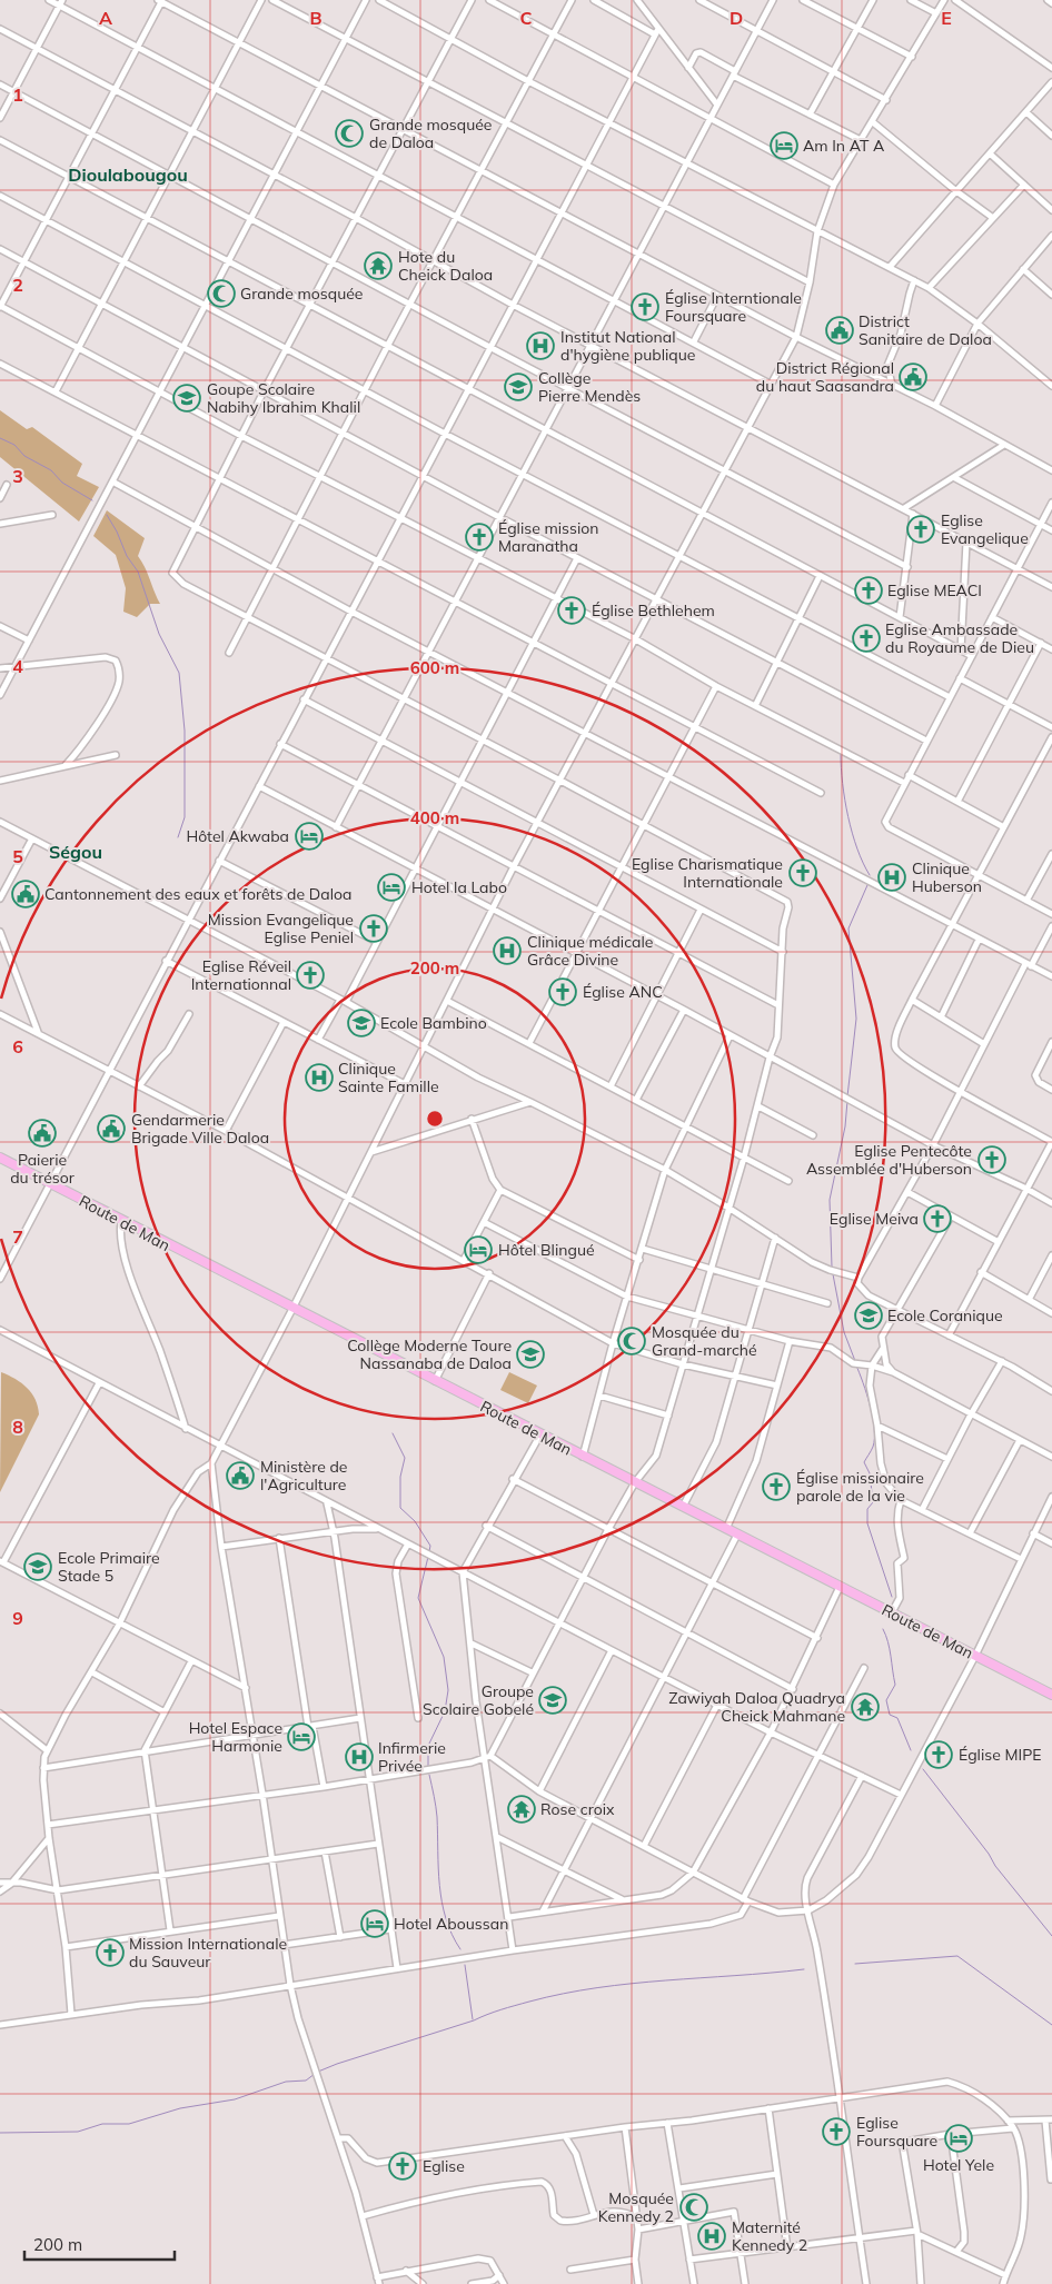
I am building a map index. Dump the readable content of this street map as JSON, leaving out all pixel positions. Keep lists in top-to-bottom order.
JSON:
{
  "streets": {
    "highway": ["Route de Man"]
  },
  "districts": ["Dioulabougou", "Ségou"],
  "places": {
    "mosque": [
      "Grande mosquée de Daloa",
      "Grande mosquée",
      "Mosquée du Grand-marché",
      "Mosquée Kennedy 2"
    ],
    "hotel": [
      "Am In AT A",
      "Hôtel Akwaba",
      "Hotel la Labo",
      "Hôtel Blingué",
      "Hotel Espace Harmonie",
      "Hotel Aboussan",
      "Hotel Yele"
    ],
    "temple": ["Hote du Cheick Daloa", "Zawiyah Daloa Quadrya Cheick Mahmane", "Rose croix"],
    "church": [
      "Église Interntionale Foursquare",
      "Eglise Evangelique",
      "Église mission Maranatha",
      "Eglise MEACI",
      "Église Bethlehem",
      "Eglise Ambassade du Royaume de Dieu",
      "Eglise Charismatique Internationale",
      "Mission Evangelique Eglise Peniel",
      "Eglise Réveil Internationnal",
      "Église ANC",
      "Eglise Pentecôte Assemblée d'Huberson",
      "Eglise Meiva",
      "Église missionaire parole de la vie",
      "Église MIPE",
      "Mission Internationale du Sauveur",
      "Eglise Foursquare",
      "Eglise"
    ],
    "public building": [
      "District Sanitaire de Daloa",
      "District Régional du haut Saasandra",
      "Cantonnement des eaux et forêts de Daloa",
      "Gendarmerie Brigade Ville Daloa",
      "Paierie du trésor",
      "Ministère de l'Agriculture"
    ],
    "hospital": [
      "Institut National d'hygiène publique",
      "Clinique Huberson",
      "Clinique médicale Grâce Divine",
      "Clinique Sainte Famille",
      "Infirmerie Privée",
      "Maternité Kennedy 2"
    ],
    "school or university": [
      "Collège Pierre Mendès",
      "Goupe Scolaire Nabihy Ibrahim Khalil",
      "Ecole Bambino",
      "Ecole Coranique",
      "Collège Moderne Toure Nassanaba de Daloa",
      "Ecole Primaire Stade 5",
      "Groupe Scolaire Gobelé"
    ]
  },
  "scale_bar": "200 m",
  "grid": {
    "columns": [
      "A",
      "B",
      "C",
      "D",
      "E"
    ],
    "rows": [
      "1",
      "2",
      "3",
      "4",
      "5",
      "6",
      "7",
      "8",
      "9"
    ]
  },
  "rings": ["600 m", "400 m", "200 m"]
}
